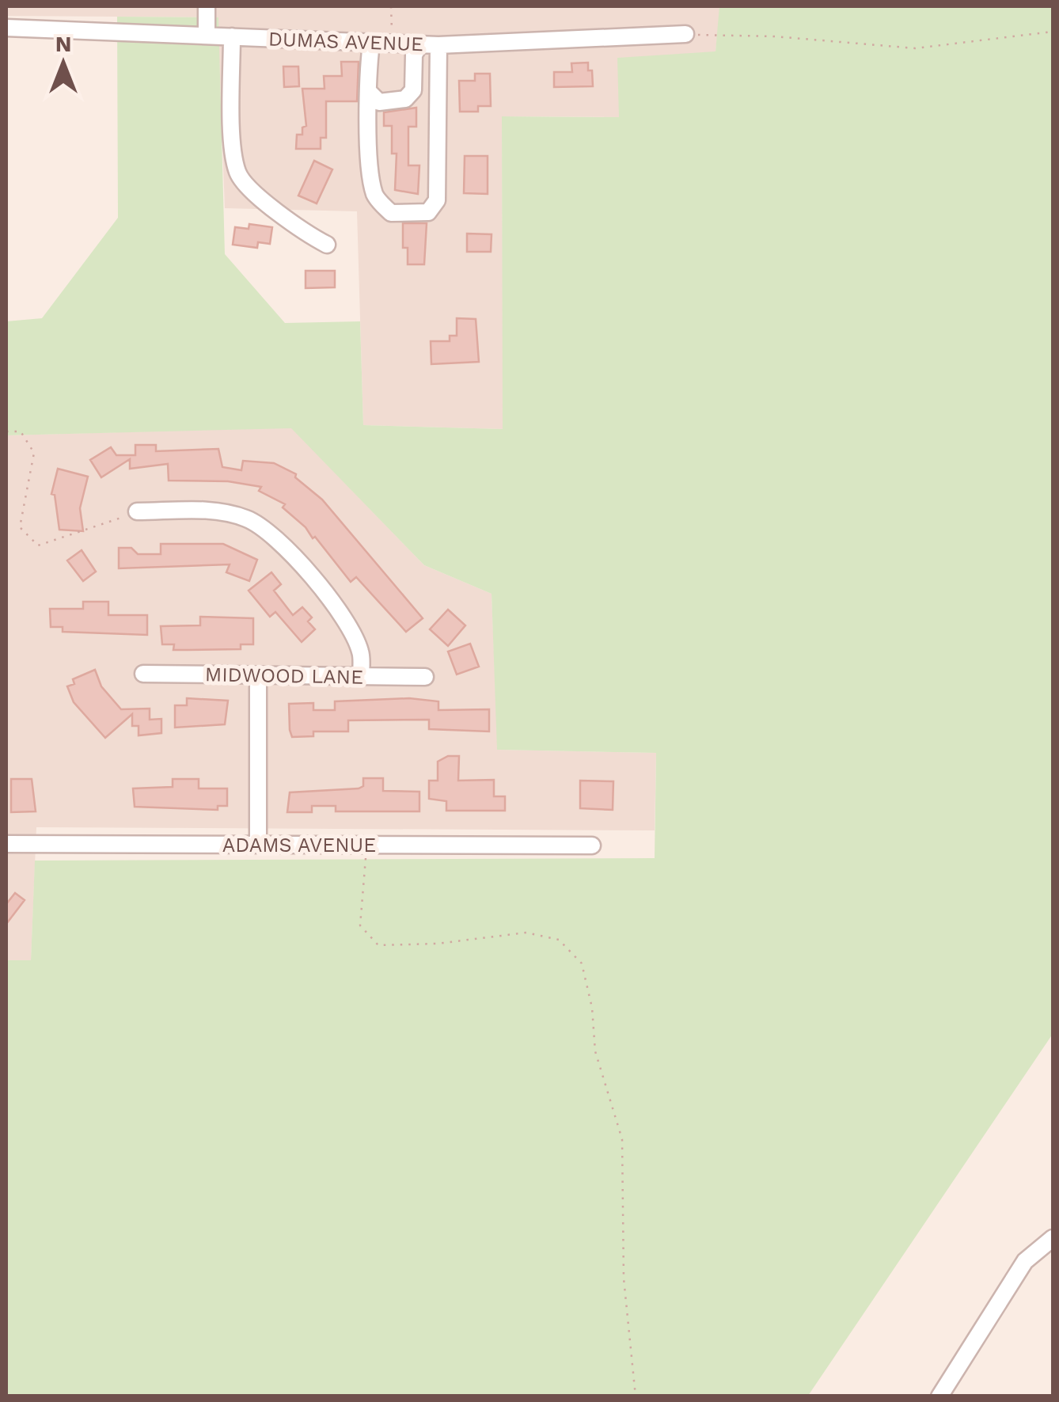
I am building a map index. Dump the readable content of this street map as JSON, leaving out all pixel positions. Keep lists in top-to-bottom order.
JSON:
{
  "streets": {
    "street": ["DUMAS AVENUE", "MIDWOOD LANE", "ADAMS AVENUE"]
  },
  "north": "top"
}
